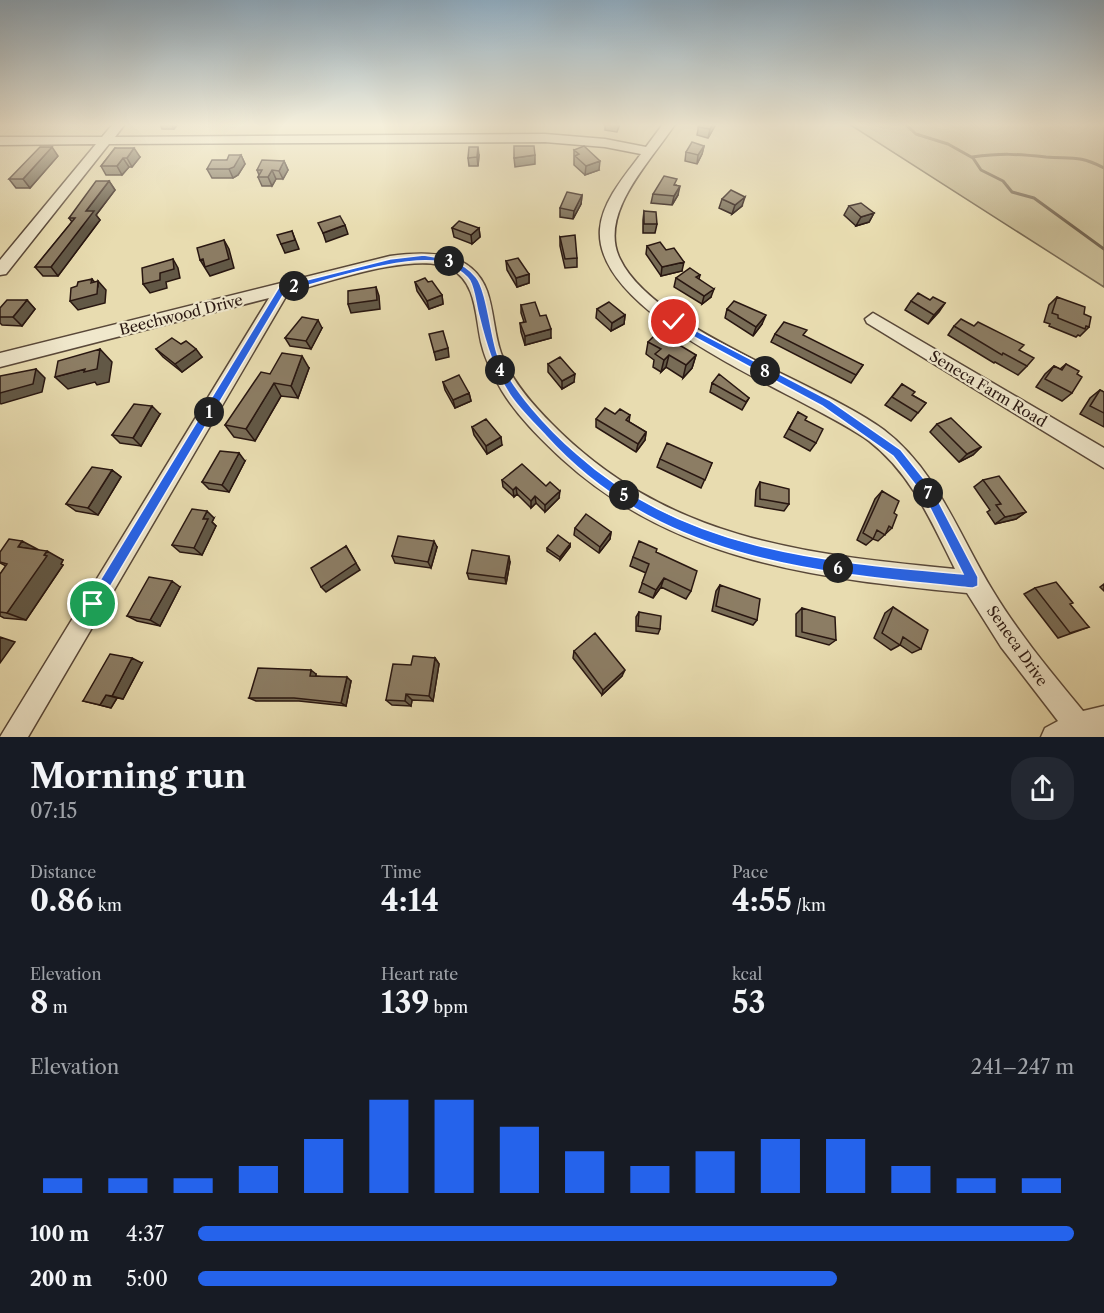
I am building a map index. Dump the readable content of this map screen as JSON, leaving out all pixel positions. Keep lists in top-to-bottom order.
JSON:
{
  "streets": {
    "street": ["Beechwood Drive", "Seneca Farm Road", "Seneca Drive"]
  },
  "crossings": [
    ["Beechwood Drive", "Seneca Drive"]
  ],
  "page": {
    "pins": [
      "3",
      "2",
      "4",
      "8",
      "1",
      "7",
      "5",
      "6"
    ],
    "heading": ["Morning run", "07:15"],
    "stats": [
      ["Distance", "0.86 km"],
      ["Time", "4:14"],
      ["Pace", "4:55 /km"],
      ["Elevation", "8 m"],
      ["Heart rate", "139 bpm"],
      ["kcal", "53"]
    ],
    "chart": ["Elevation", "241–247 m"],
    "list": [
      {
        "name": "100 m",
        "note": "4:37"
      },
      {
        "name": "200 m",
        "note": "5:00"
      }
    ]
  }
}
